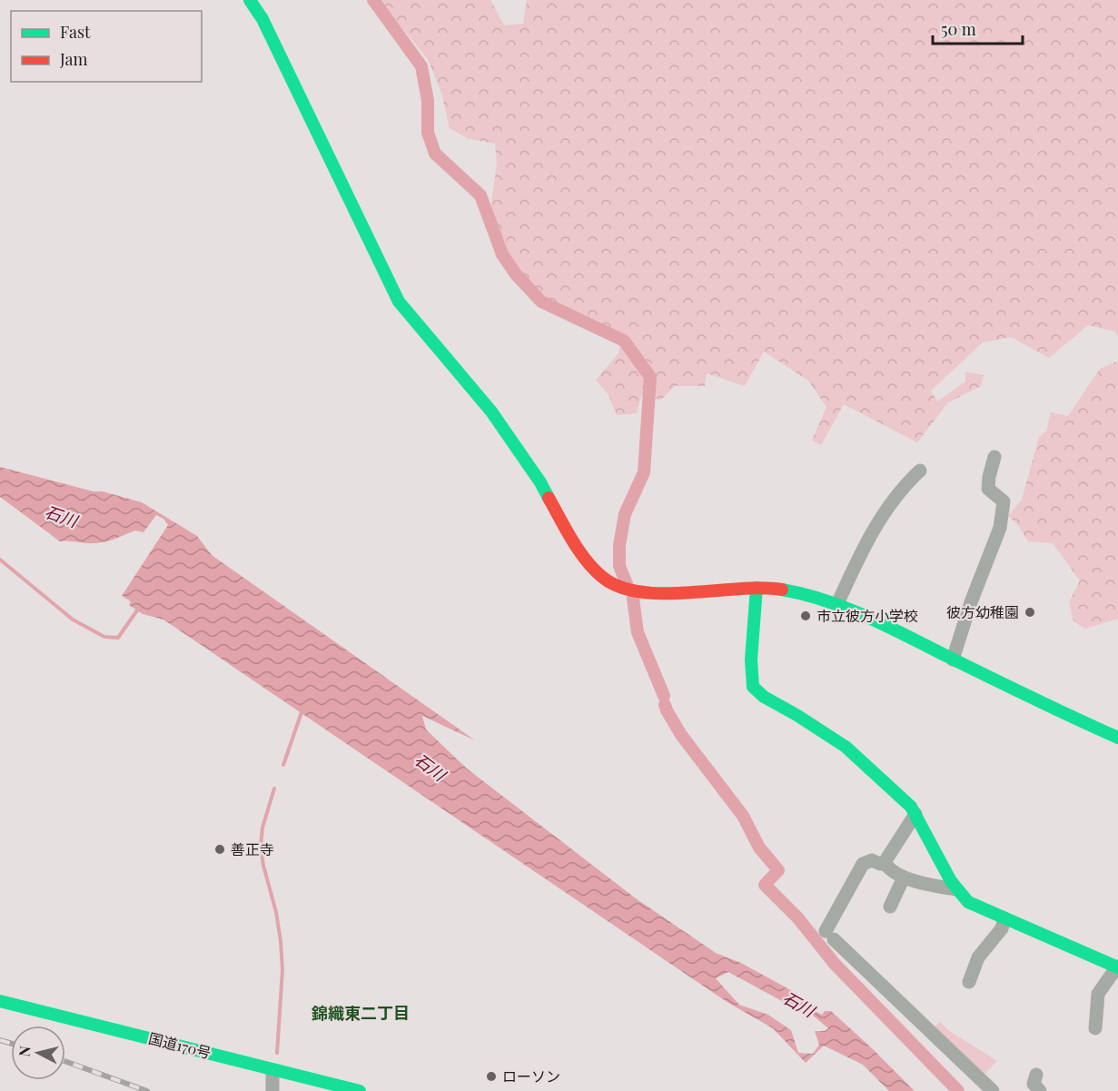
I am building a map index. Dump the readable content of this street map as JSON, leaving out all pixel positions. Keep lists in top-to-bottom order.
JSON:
{
  "streets": {
    "main road": ["国道170号"]
  },
  "districts": ["錦織東二丁目"],
  "water": ["石川"],
  "places": [
    "彼方幼稚園",
    "市立彼方小学校",
    "善正寺",
    "ローソン"
  ],
  "legend": ["Fast", "Jam"],
  "scale_bar": "50 m",
  "north": "left"
}
